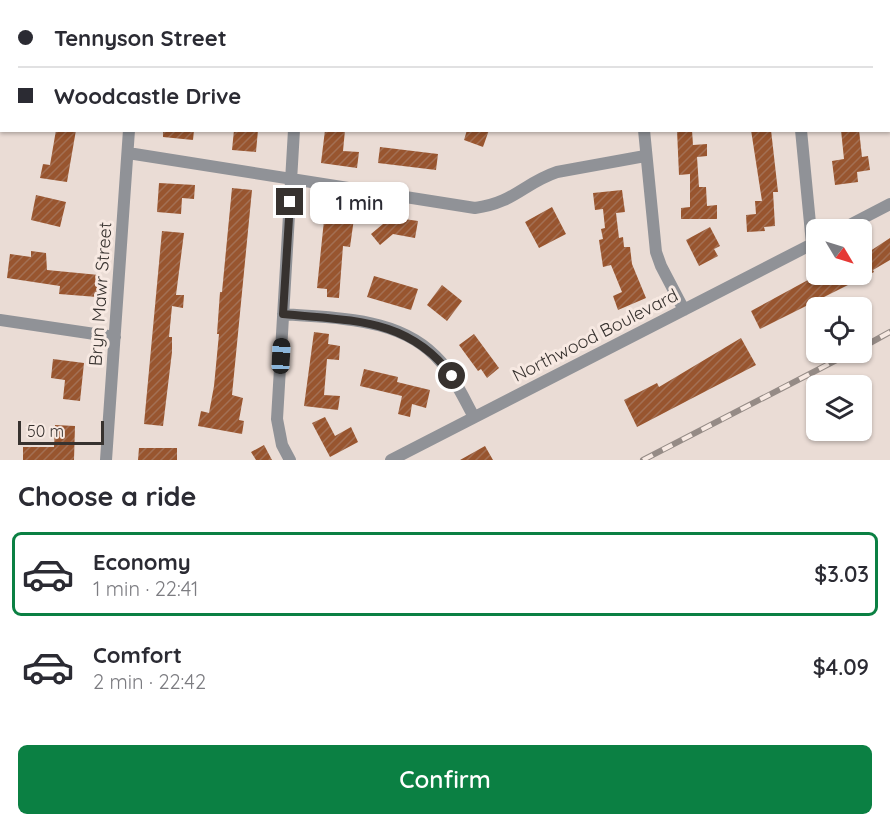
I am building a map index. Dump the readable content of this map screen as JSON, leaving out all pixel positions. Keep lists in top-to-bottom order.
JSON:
{
  "streets": {
    "street": ["Bryn Mawr Street", "Northwood Boulevard"]
  },
  "scale_bar": "50 m",
  "north": "bottom right",
  "page": {
    "banner": ["Tennyson Street", "Woodcastle Drive"],
    "bubble": "1 min",
    "scale": "50 m",
    "heading": "Choose a ride",
    "list": [
      {
        "name": "Economy",
        "note": "1 min · 22:41",
        "value": "$3.03"
      },
      {
        "name": "Comfort",
        "note": "2 min · 22:42",
        "value": "$4.09"
      }
    ],
    "buttons": "Confirm"
  }
}
